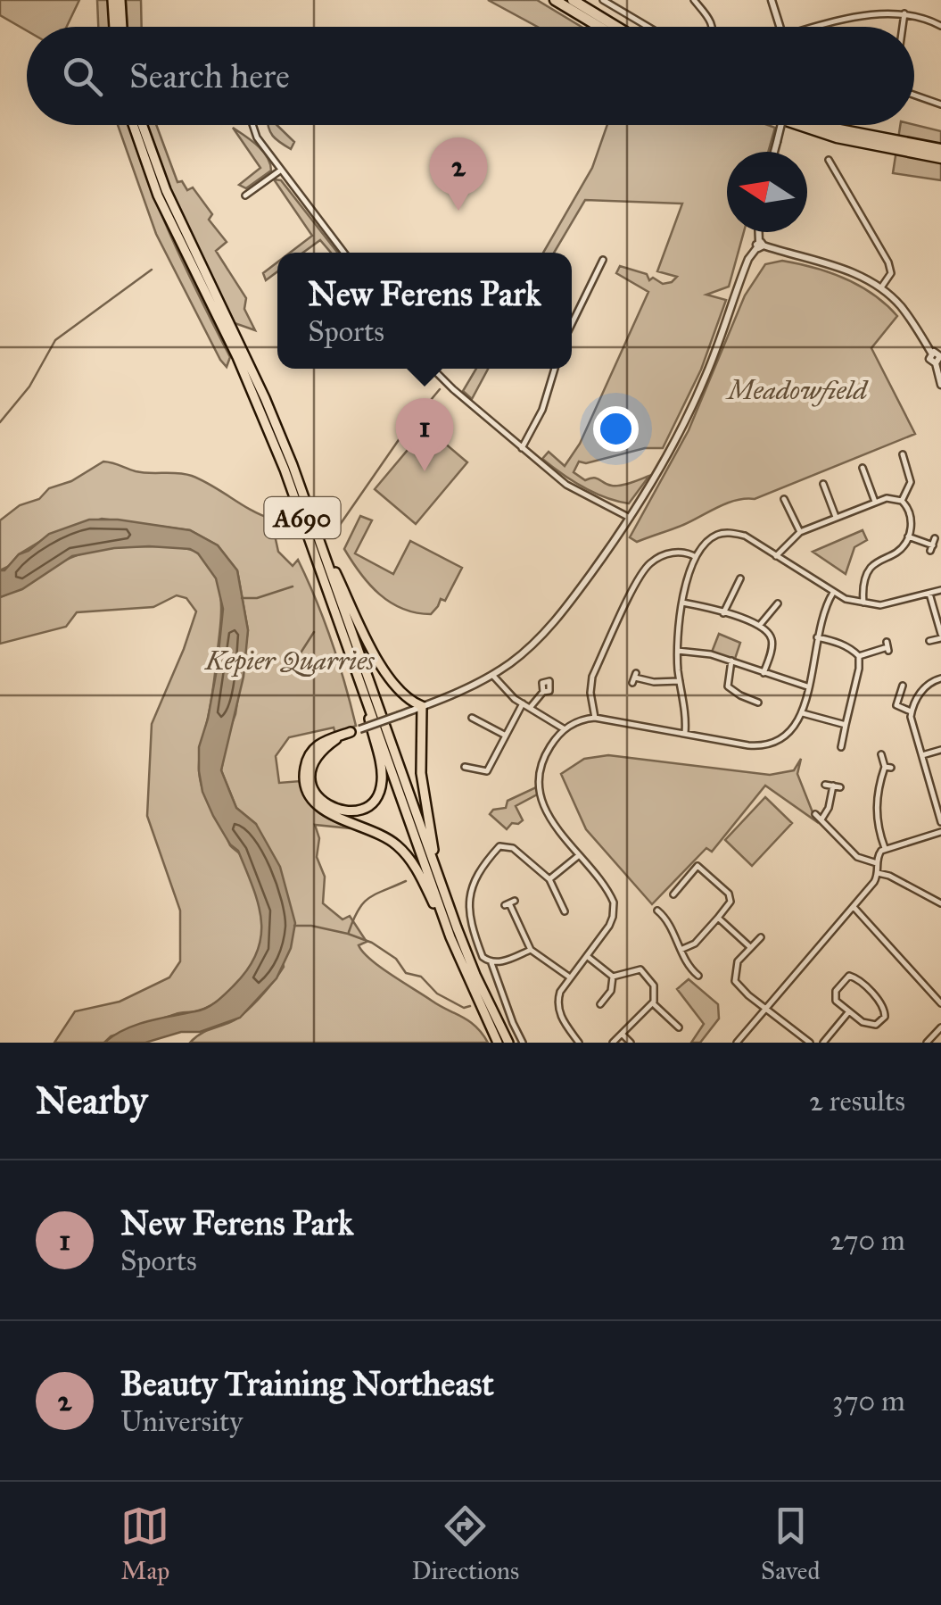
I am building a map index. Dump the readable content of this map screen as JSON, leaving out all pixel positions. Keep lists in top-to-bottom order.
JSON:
{
  "streets": {
    "highway": ["A690"]
  },
  "parks": ["Meadowfield", "Kepier Quarries"],
  "north": "left",
  "page": {
    "search": "Search here",
    "pins": ["2", "1"],
    "popup": ["New Ferens Park", "Sports"],
    "heading": ["Nearby", "2 results"],
    "list": [
      {
        "mark": "1",
        "name": "New Ferens Park",
        "note": "Sports",
        "value": "270 m"
      },
      {
        "mark": "2",
        "name": "Beauty Training Northeast",
        "note": "University",
        "value": "370 m"
      }
    ],
    "nav": ["Map", "Directions", "Saved"]
  }
}
